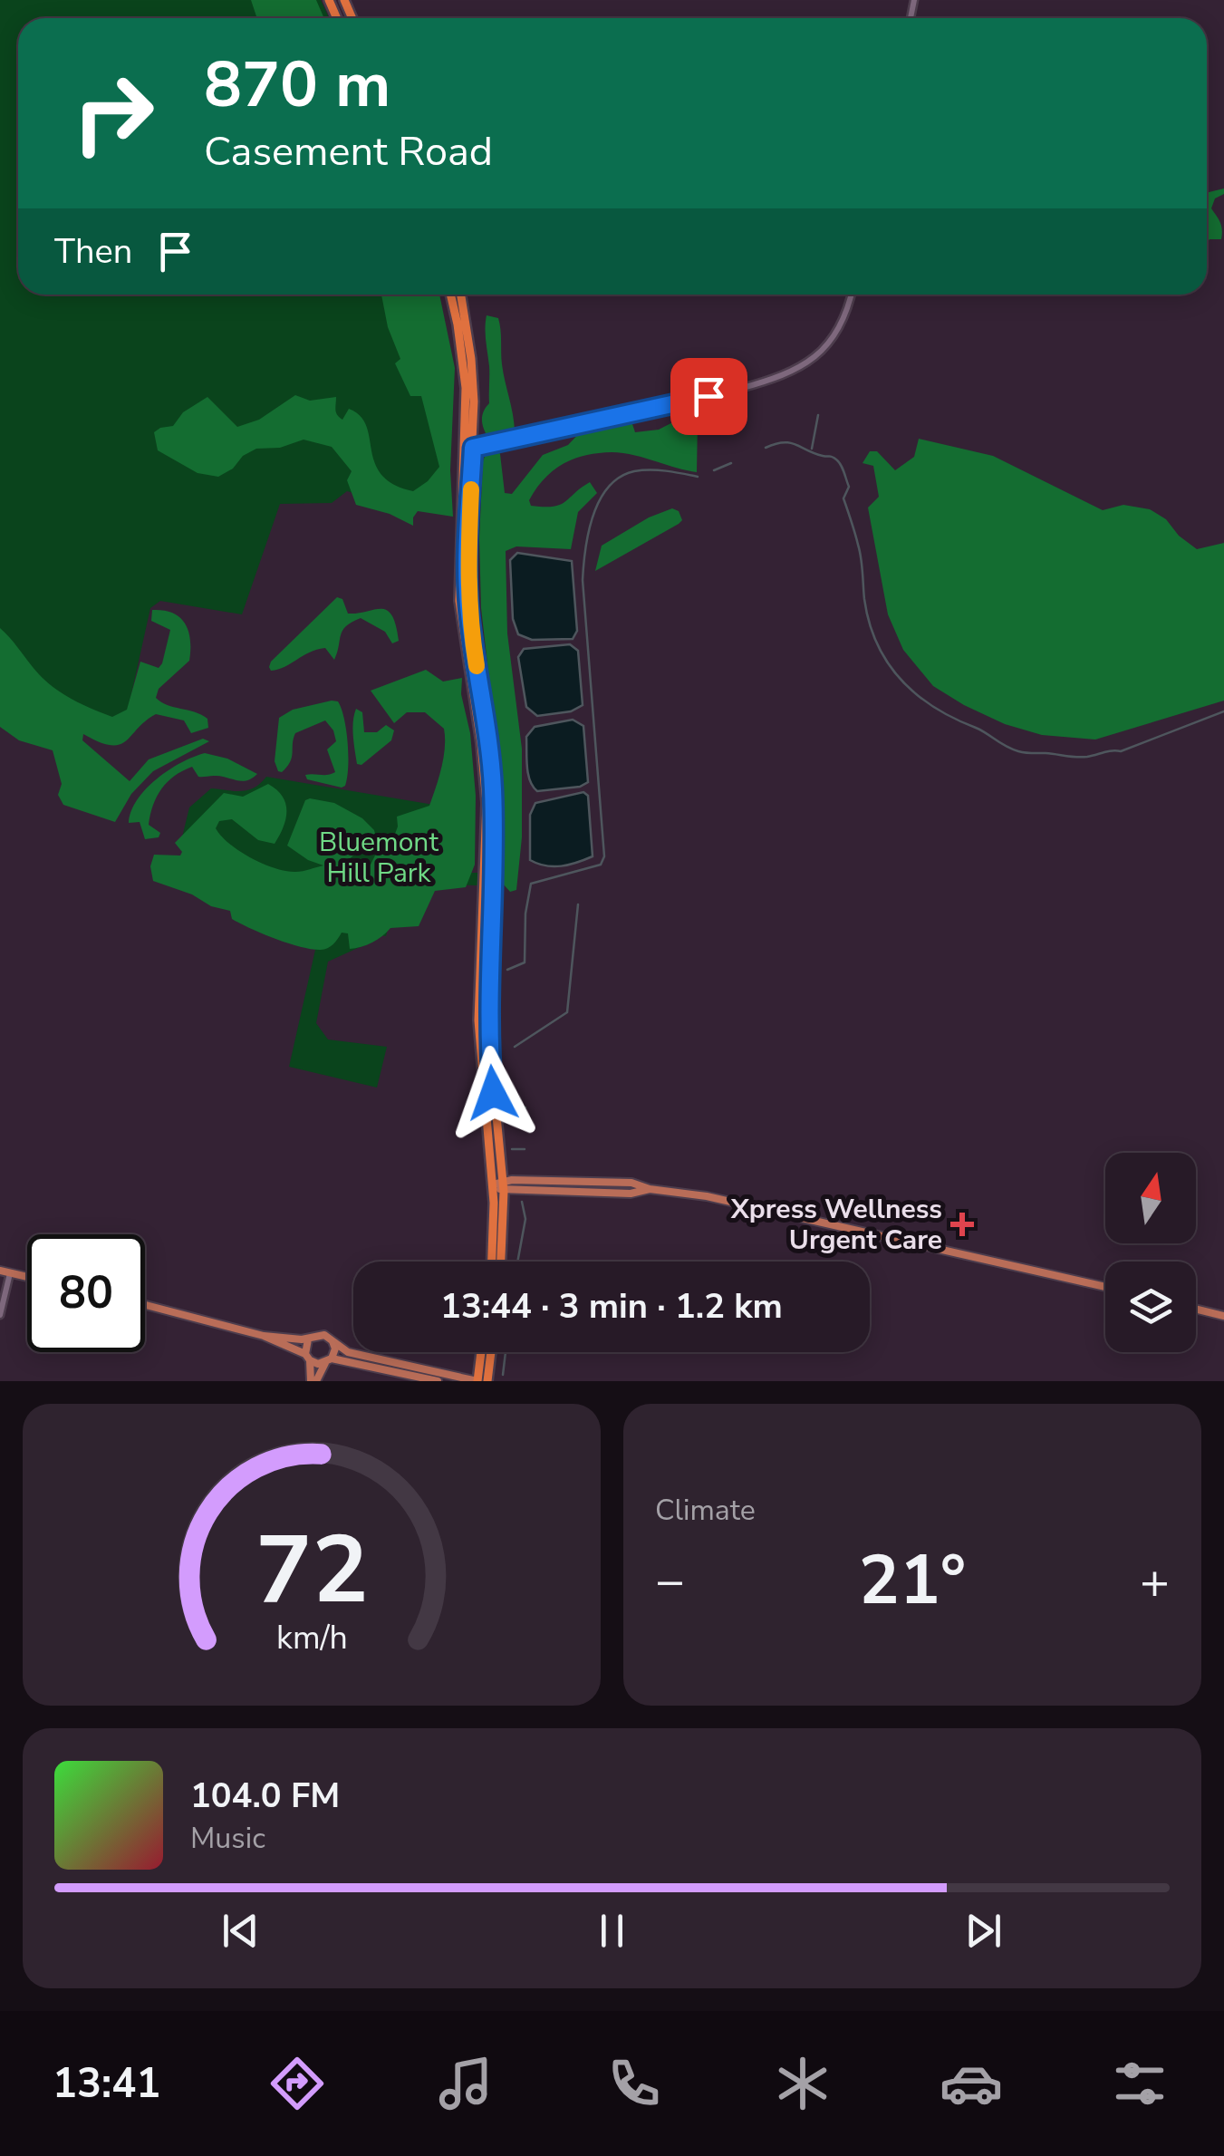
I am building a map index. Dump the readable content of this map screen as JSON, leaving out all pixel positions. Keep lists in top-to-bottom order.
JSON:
{
  "parks": ["Bluemont Hill Park"],
  "places": {
    "health": ["Xpress Wellness Urgent Care"]
  },
  "north": "top",
  "page": {
    "turn": ["870 m", "Casement Road"],
    "then": "Then",
    "limit": "80",
    "trip": "13:44 · 3 min · 1.2 km",
    "tile": "Climate",
    "heat": ["−", "21°", "+"],
    "song": ["104.0 FM", "Music"],
    "tabs": "13:41",
    "gauge": ["72", "km/h"]
  }
}
